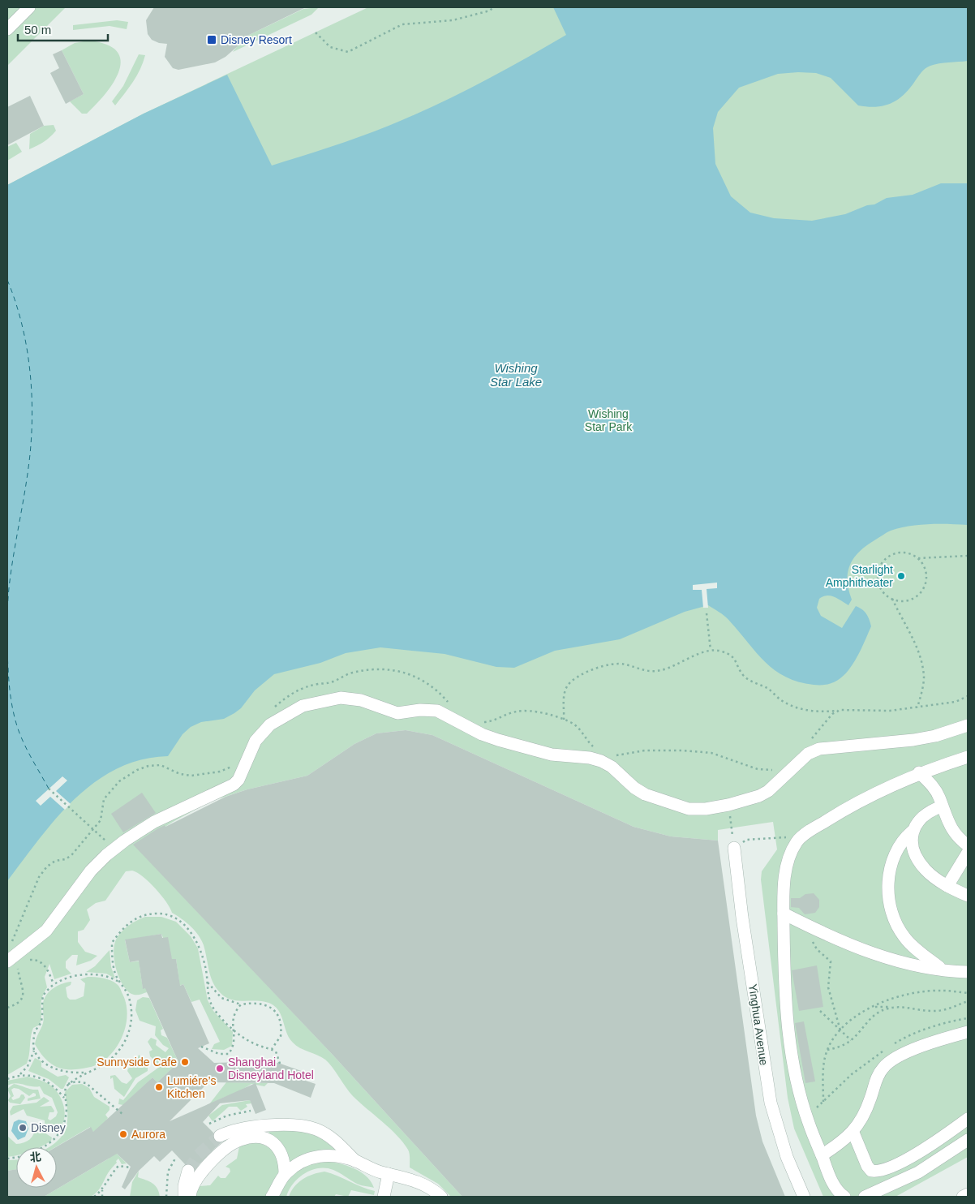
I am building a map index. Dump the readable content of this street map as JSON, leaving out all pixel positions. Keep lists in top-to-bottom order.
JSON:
{
  "streets": {
    "street": ["Yinghua Avenue"]
  },
  "water": ["Wishing Star Lake"],
  "parks": ["Wishing Star Park"],
  "places": {
    "transit": ["Disney Resort"],
    "other": [
      "Starlight Amphitheater",
      "Sunnyside Cafe",
      "Shanghai Disneyland Hotel",
      "Lumiére’s Kitchen",
      "Disney",
      "Aurora"
    ]
  },
  "scale_bar": "50 m",
  "north": "top"
}
